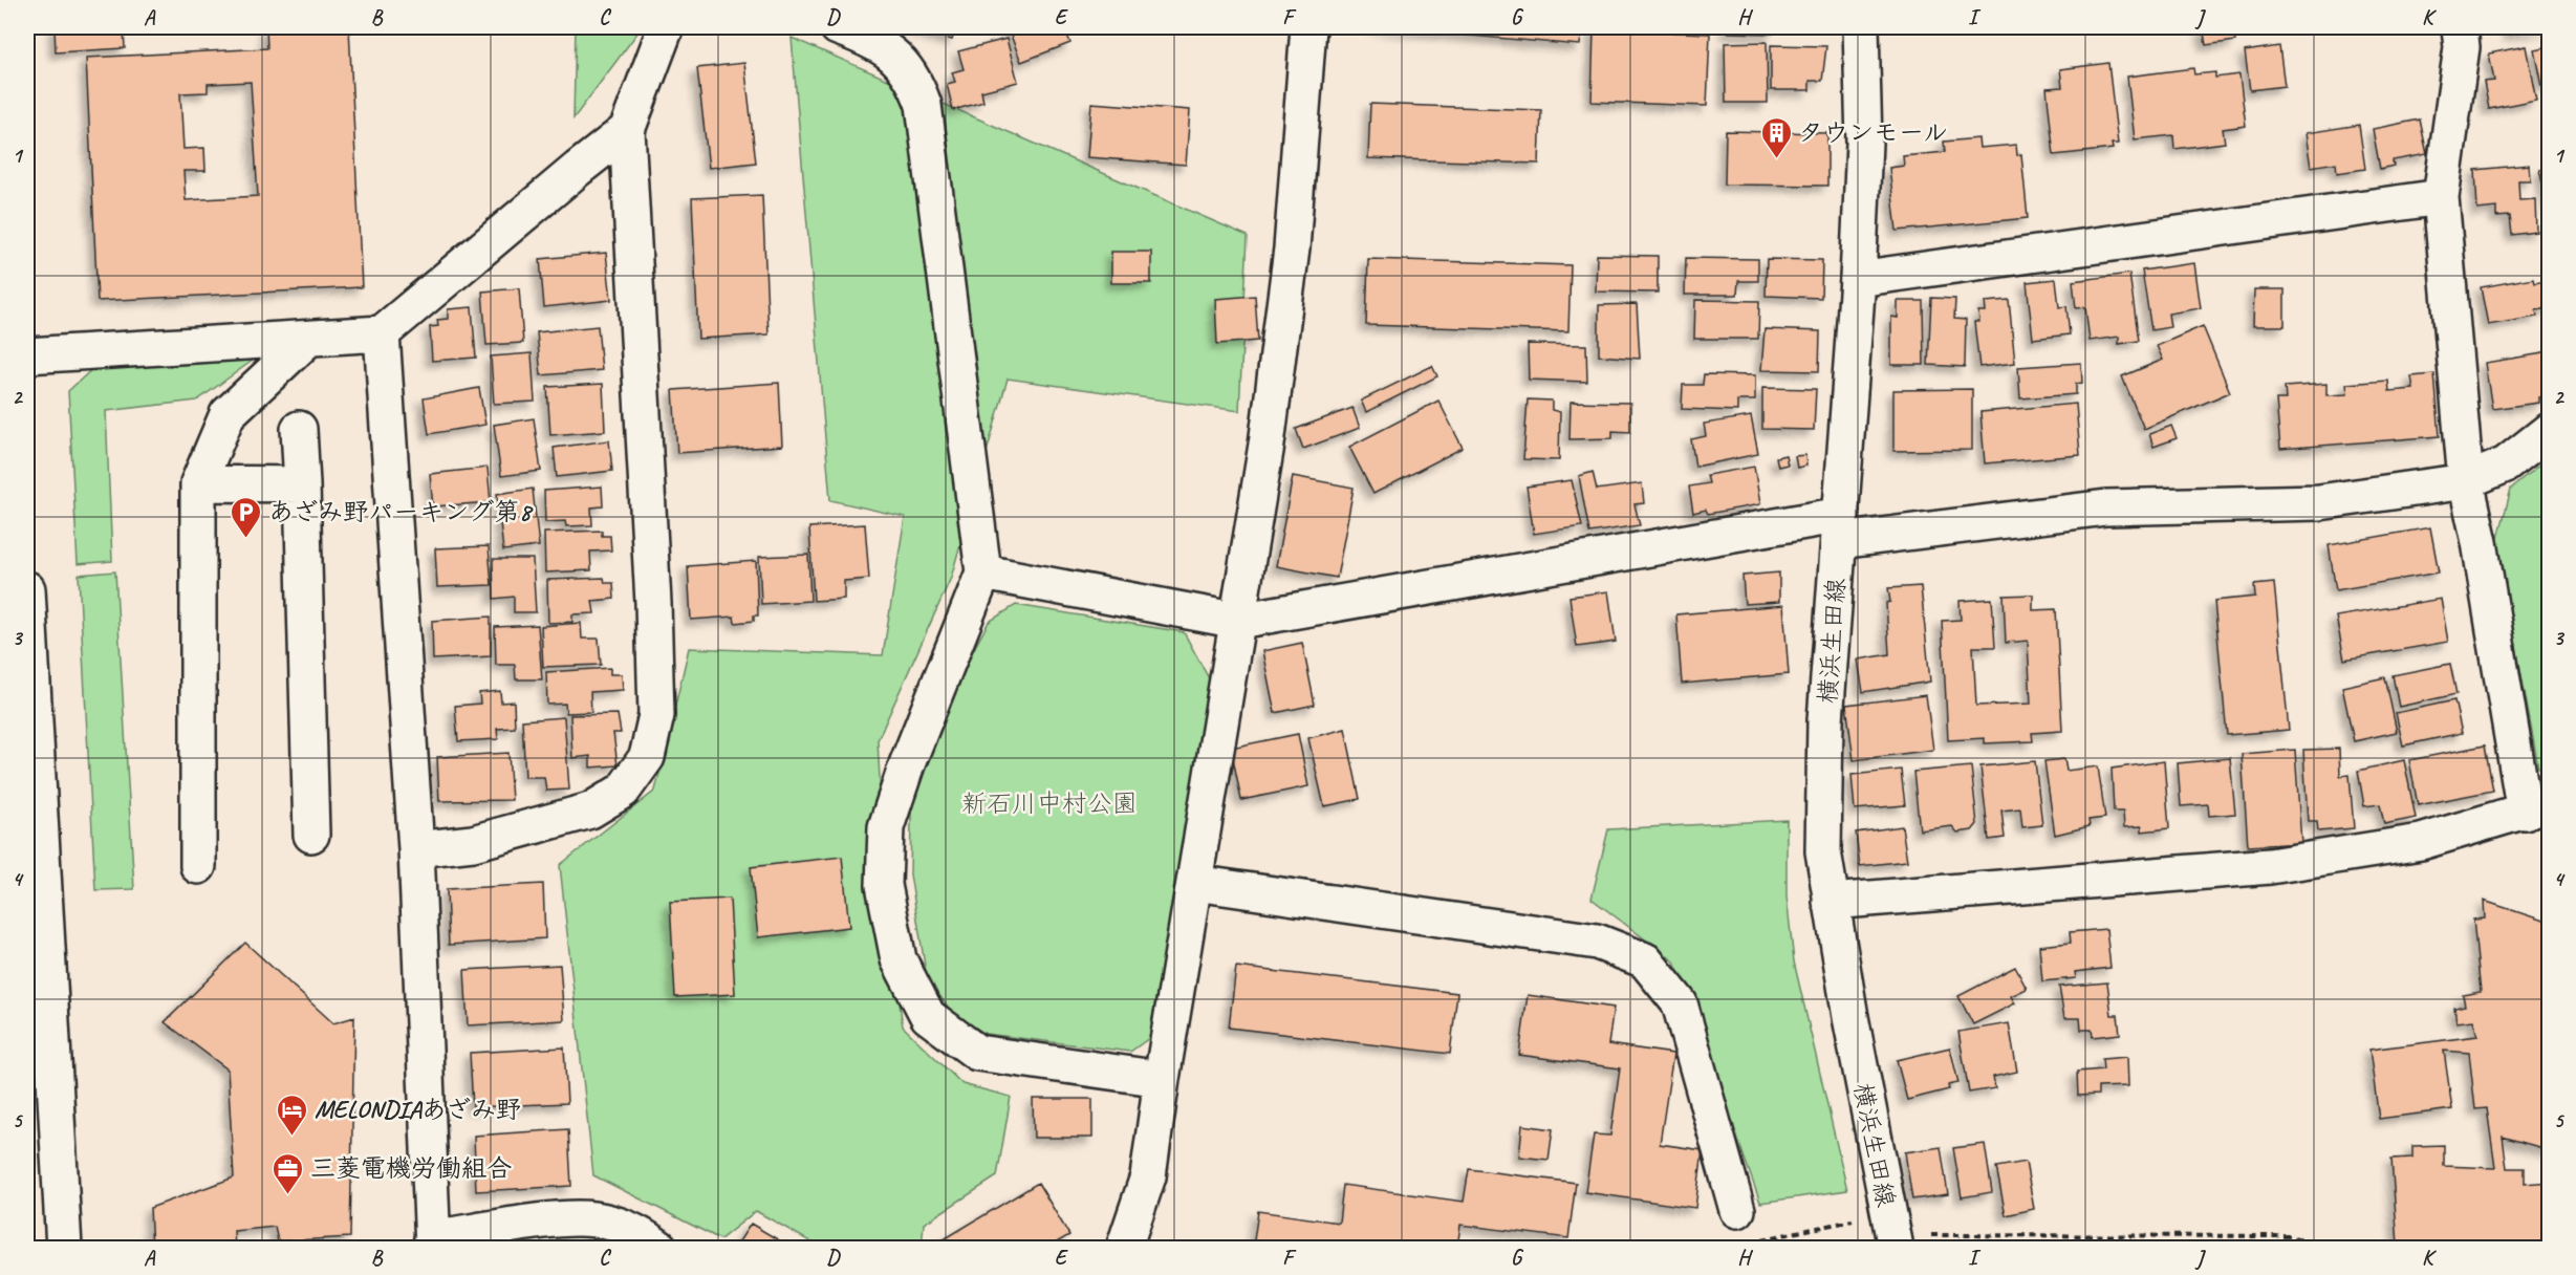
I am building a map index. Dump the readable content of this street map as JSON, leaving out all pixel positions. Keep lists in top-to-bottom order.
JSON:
{
  "streets": {
    "street": ["横浜生田線"]
  },
  "parks": ["新石川中村公園"],
  "places": {
    "building": ["タウンモール"],
    "parking": ["あざみ野パーキング第8"],
    "hotel": ["MELONDIAあざみ野"],
    "office": ["三菱電機労働組合"]
  },
  "grid": {
    "columns": [
      "A",
      "B",
      "C",
      "D",
      "E",
      "F",
      "G",
      "H",
      "I",
      "J",
      "K"
    ],
    "rows": [
      "1",
      "2",
      "3",
      "4",
      "5"
    ]
  }
}
